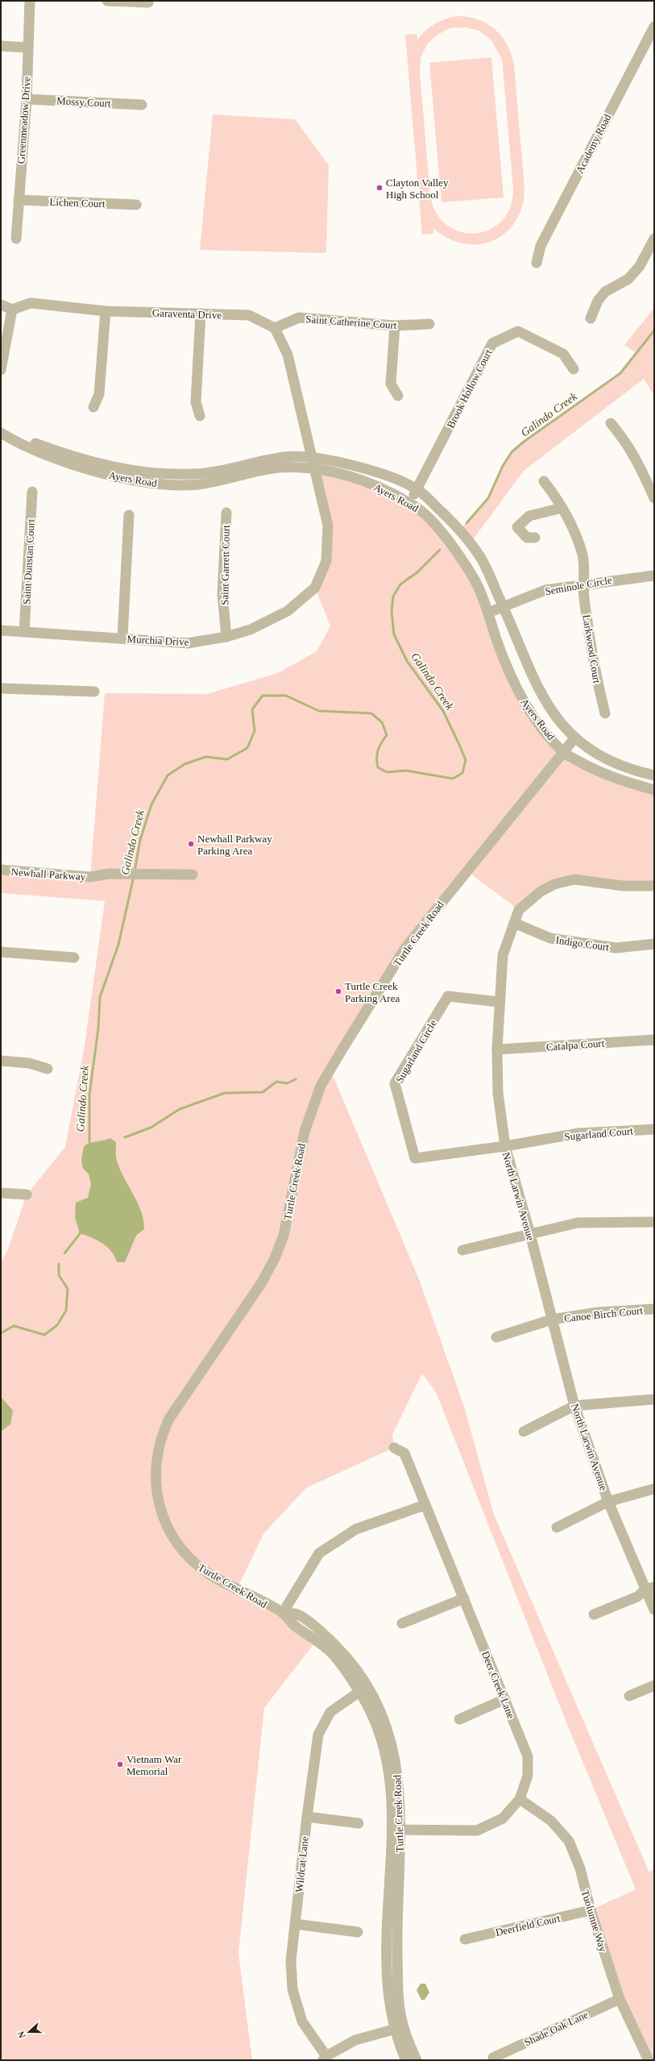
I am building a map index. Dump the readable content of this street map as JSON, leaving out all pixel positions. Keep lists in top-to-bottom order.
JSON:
{
  "streets": {
    "street": [
      "Mossy Court",
      "Greenmeadow Drive",
      "Academy Road",
      "Lichen Court",
      "Garaventa Drive",
      "Saint Catherine Court",
      "Brook Hollow Court",
      "Ayers Road",
      "Saint Dunstan Court",
      "Saint Garrett Court",
      "Seminole Circle",
      "Murchia Drive",
      "Larkwood Court",
      "Newhall Parkway",
      "Turtle Creek Road",
      "Indigo Court",
      "Catalpa Court",
      "Sugarland Circle",
      "Sugarland Court",
      "North Larwin Avenue",
      "Canoe Birch Court",
      "Deer Creek Lane",
      "Wildcat Lane",
      "Tuolumne Way",
      "Deerfield Court",
      "Shade Oak Lane"
    ]
  },
  "crossings": [
    ["Mossy Court", "Greenmeadow Drive"],
    ["Greenmeadow Drive", "Lichen Court"],
    ["Garaventa Drive", "Saint Catherine Court"],
    ["Brook Hollow Court", "Ayers Road"],
    ["Ayers Road", "Seminole Circle"],
    ["Ayers Road", "Murchia Drive"],
    ["Ayers Road", "Turtle Creek Road"],
    ["Saint Dunstan Court", "Murchia Drive"],
    ["Saint Garrett Court", "Murchia Drive"],
    ["Seminole Circle", "Larkwood Court"],
    ["Turtle Creek Road", "Deer Creek Lane"],
    ["Turtle Creek Road", "Wildcat Lane"],
    ["Indigo Court", "North Larwin Avenue"],
    ["Catalpa Court", "North Larwin Avenue"],
    ["Sugarland Circle", "Sugarland Court"],
    ["Sugarland Circle", "North Larwin Avenue"],
    ["Sugarland Court", "North Larwin Avenue"],
    ["North Larwin Avenue", "Canoe Birch Court"],
    ["Deer Creek Lane", "Tuolumne Way"],
    ["Tuolumne Way", "Deerfield Court"],
    ["Tuolumne Way", "Shade Oak Lane"]
  ],
  "water": ["Galindo Creek"],
  "places": [
    "Clayton Valley High School",
    "Newhall Parkway Parking Area",
    "Turtle Creek Parking Area",
    "Vietnam War Memorial"
  ],
  "north": "left"
}
